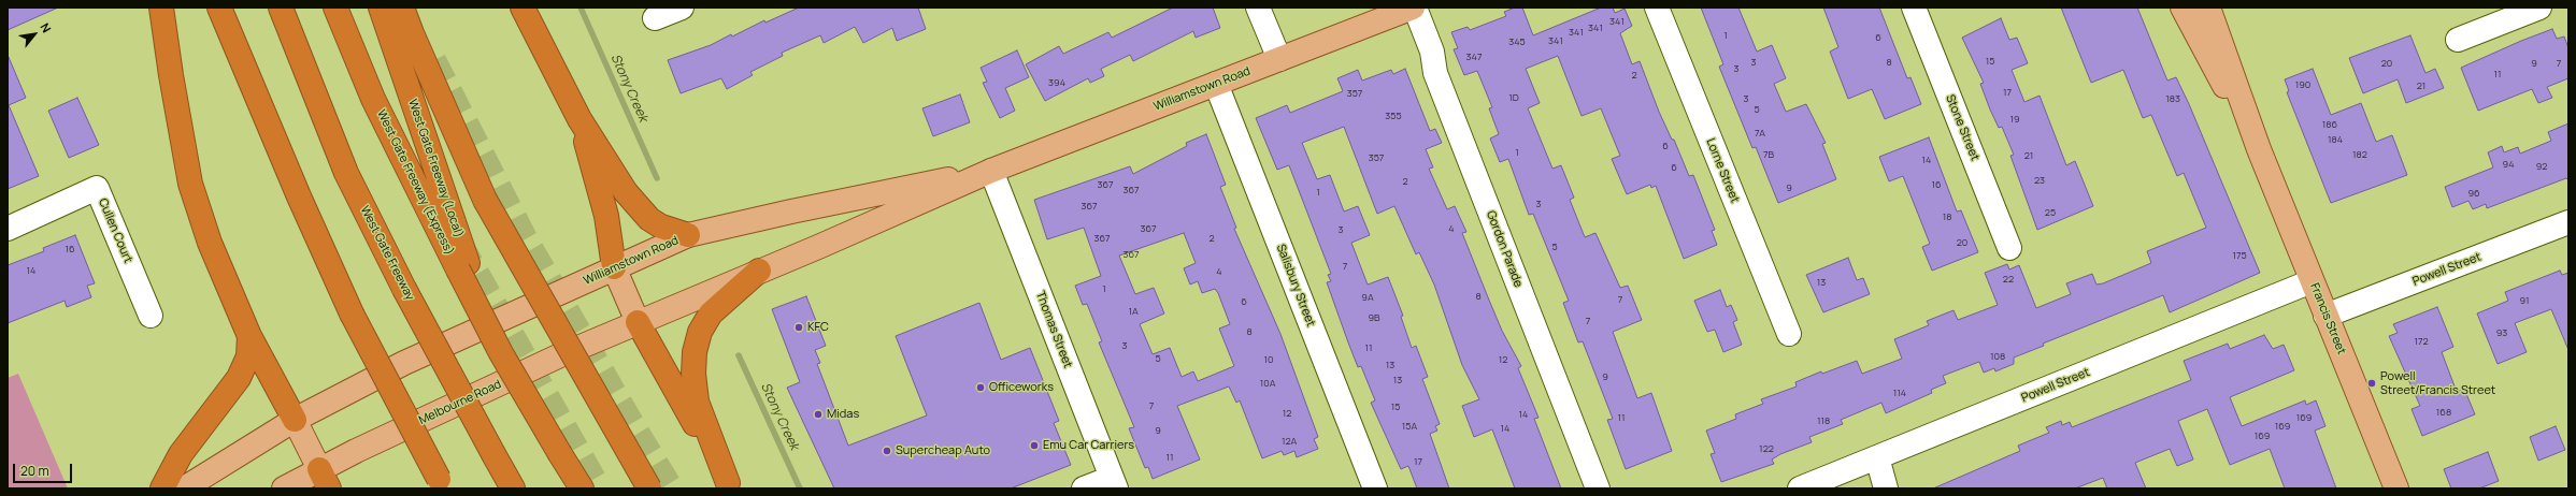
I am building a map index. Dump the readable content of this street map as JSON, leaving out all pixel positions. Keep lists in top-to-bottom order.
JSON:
{
  "streets": {
    "highway": ["West Gate Freeway (Local)", "West Gate Freeway (Express)", "West Gate Freeway"],
    "main road": ["Williamstown Road", "Francis Street", "Melbourne Road"],
    "street": [
      "Stone Street",
      "Lorne Street",
      "Cullen Court",
      "Gordon Parade",
      "Powell Street",
      "Salisbury Street",
      "Thomas Street"
    ]
  },
  "crossings": [
    ["Williamstown Road", "Gordon Parade"],
    ["Williamstown Road", "Salisbury Street"],
    ["Williamstown Road", "Thomas Street"],
    ["Williamstown Road", "Melbourne Road"],
    ["West Gate Freeway (Local)", "West Gate Freeway (Express)"],
    ["Powell Street", "Francis Street"]
  ],
  "water": ["Stony Creek"],
  "places": [
    "KFC",
    "Powell Street/Francis Street",
    "Officeworks",
    "Midas",
    "Emu Car Carriers",
    "Supercheap Auto"
  ],
  "house_numbers": [
    "341",
    "341",
    "341",
    "1",
    "6",
    "341",
    "345",
    "347",
    "15",
    "3",
    "8",
    "20",
    "9",
    "7",
    "3",
    "11",
    "2",
    "394",
    "190",
    "21",
    "17",
    "357",
    "1D",
    "3",
    "183",
    "5",
    "355",
    "19",
    "186",
    "7A",
    "184",
    "6",
    "1",
    "7B",
    "182",
    "21",
    "357",
    "14",
    "94",
    "92",
    "6",
    "23",
    "2",
    "367",
    "16",
    "9",
    "367",
    "1",
    "96",
    "3",
    "367",
    "25",
    "18",
    "367",
    "4",
    "3",
    "367",
    "2",
    "20",
    "5",
    "16",
    "367",
    "175",
    "7",
    "14",
    "4",
    "22",
    "13",
    "1",
    "8",
    "9A",
    "7",
    "91",
    "6",
    "1A",
    "9B",
    "7",
    "8",
    "93",
    "172",
    "3",
    "11",
    "108",
    "5",
    "10",
    "12",
    "13",
    "9",
    "13",
    "10A",
    "114",
    "7",
    "15",
    "168",
    "12",
    "14",
    "11",
    "169",
    "118",
    "15A",
    "169",
    "14",
    "9",
    "169",
    "12A",
    "122",
    "11",
    "17"
  ],
  "scale_bar": "20 m",
  "north": "top right"
}
